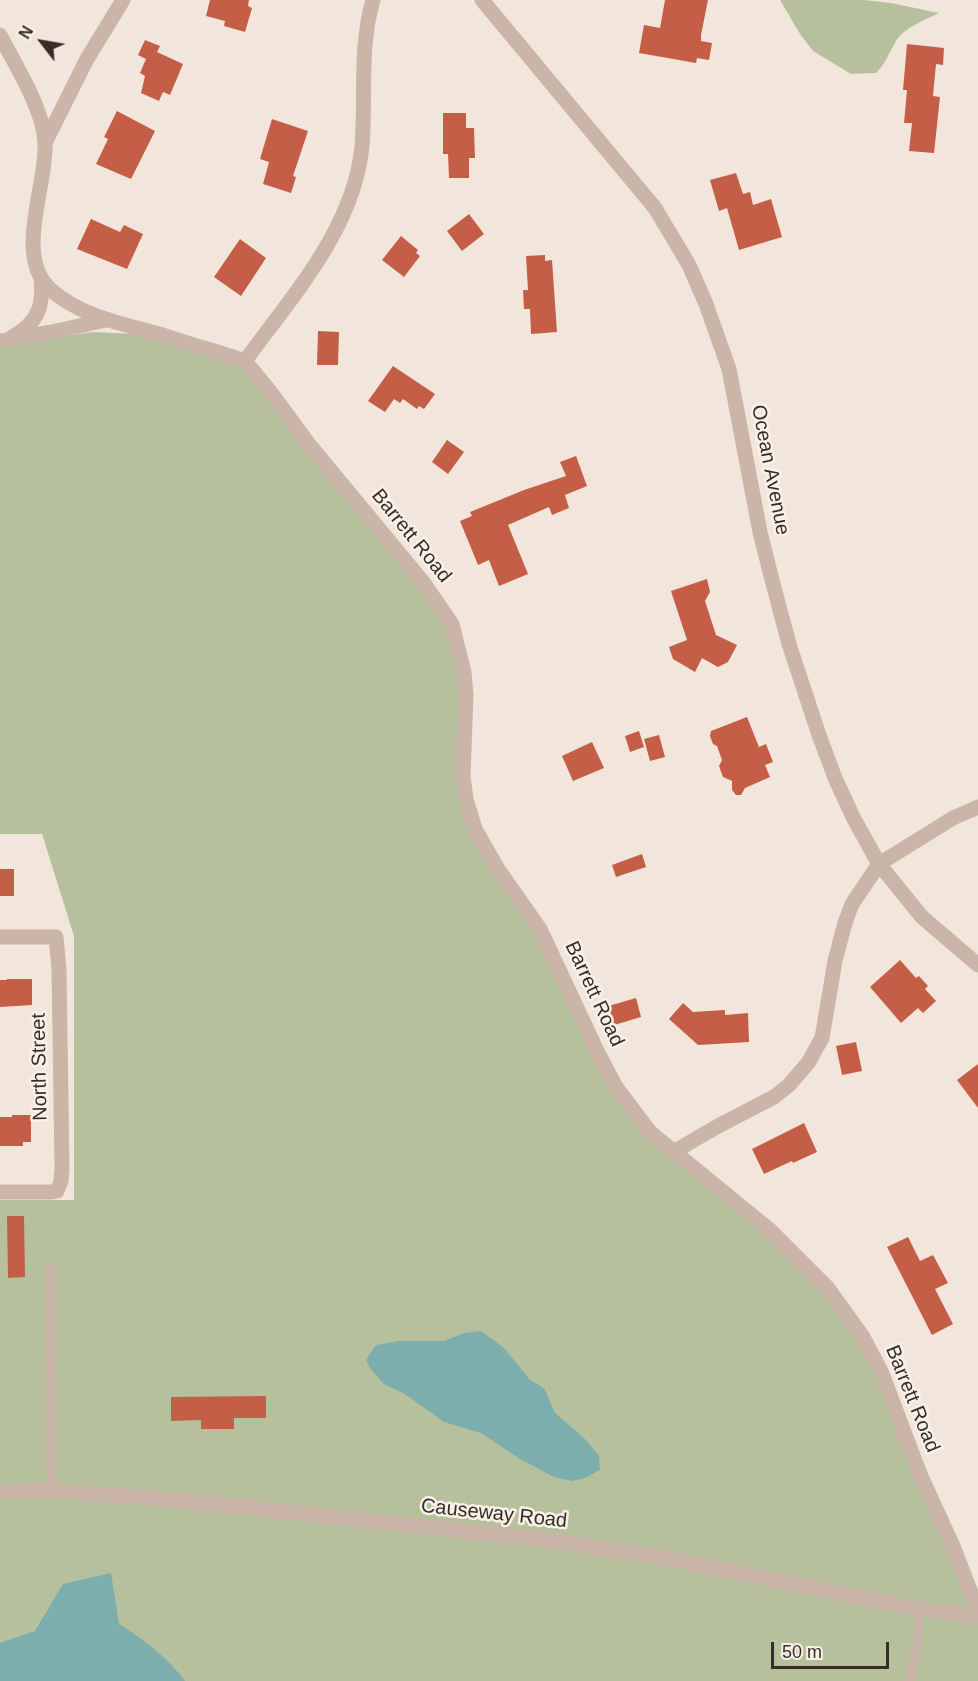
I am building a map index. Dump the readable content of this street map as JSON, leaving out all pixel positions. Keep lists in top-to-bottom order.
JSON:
{
  "streets": {
    "street": [
      "Ocean Avenue",
      "Barrett Road",
      "North Street",
      "Causeway Road"
    ]
  },
  "scale_bar": "50 m",
  "north": "top left"
}
